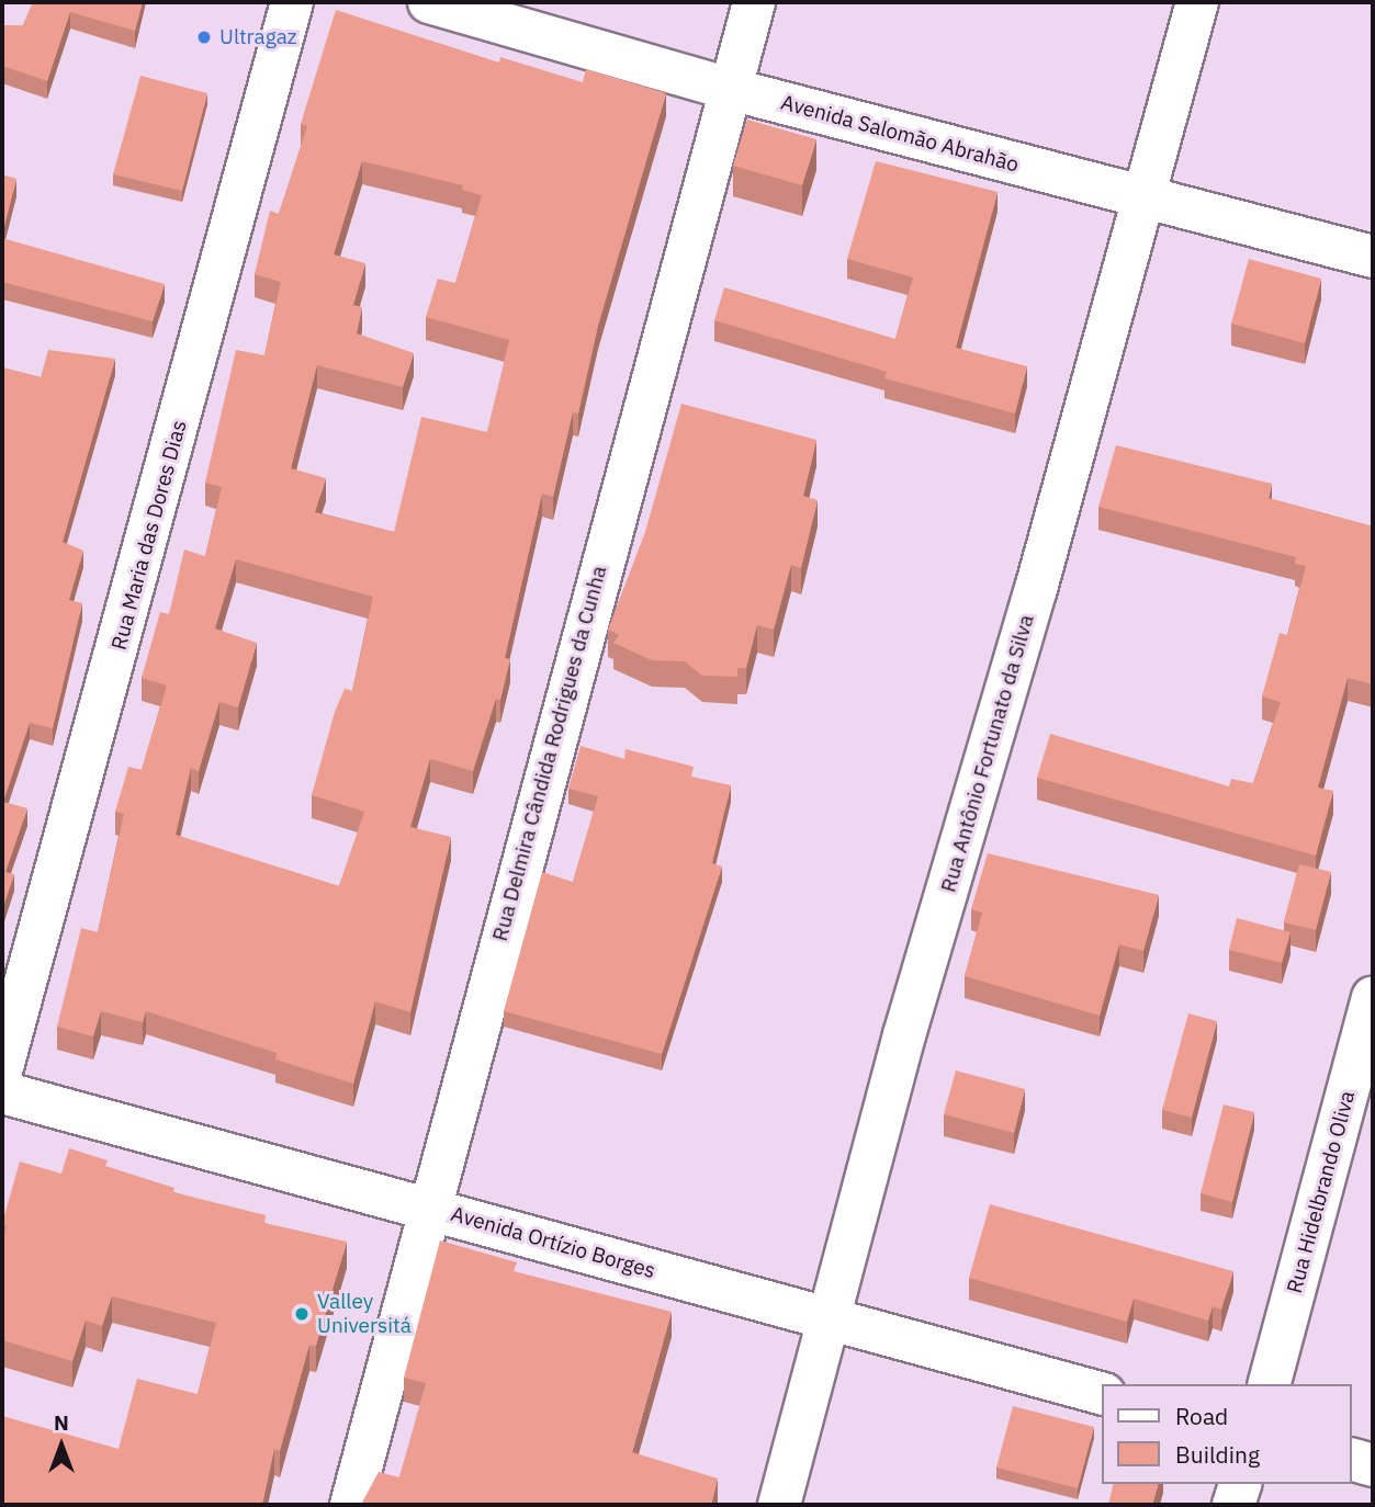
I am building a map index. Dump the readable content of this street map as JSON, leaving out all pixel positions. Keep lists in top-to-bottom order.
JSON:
{
  "streets": {
    "street": [
      "Avenida Salomão Abrahão",
      "Rua Maria das Dores Dias",
      "Rua Delmira Cândida Rodrigues da Cunha",
      "Rua Antônio Fortunato da Silva",
      "Rua Hidelbrando Oliva",
      "Avenida Ortízio Borges"
    ]
  },
  "crossings": [
    ["Avenida Salomão Abrahão", "Rua Delmira Cândida Rodrigues da Cunha"],
    ["Avenida Salomão Abrahão", "Rua Antônio Fortunato da Silva"],
    ["Rua Delmira Cândida Rodrigues da Cunha", "Avenida Ortízio Borges"],
    ["Rua Antônio Fortunato da Silva", "Avenida Ortízio Borges"]
  ],
  "places": ["Ultragaz", "Valley Universitá"],
  "legend": ["Road", "Building"],
  "north": "top"
}
